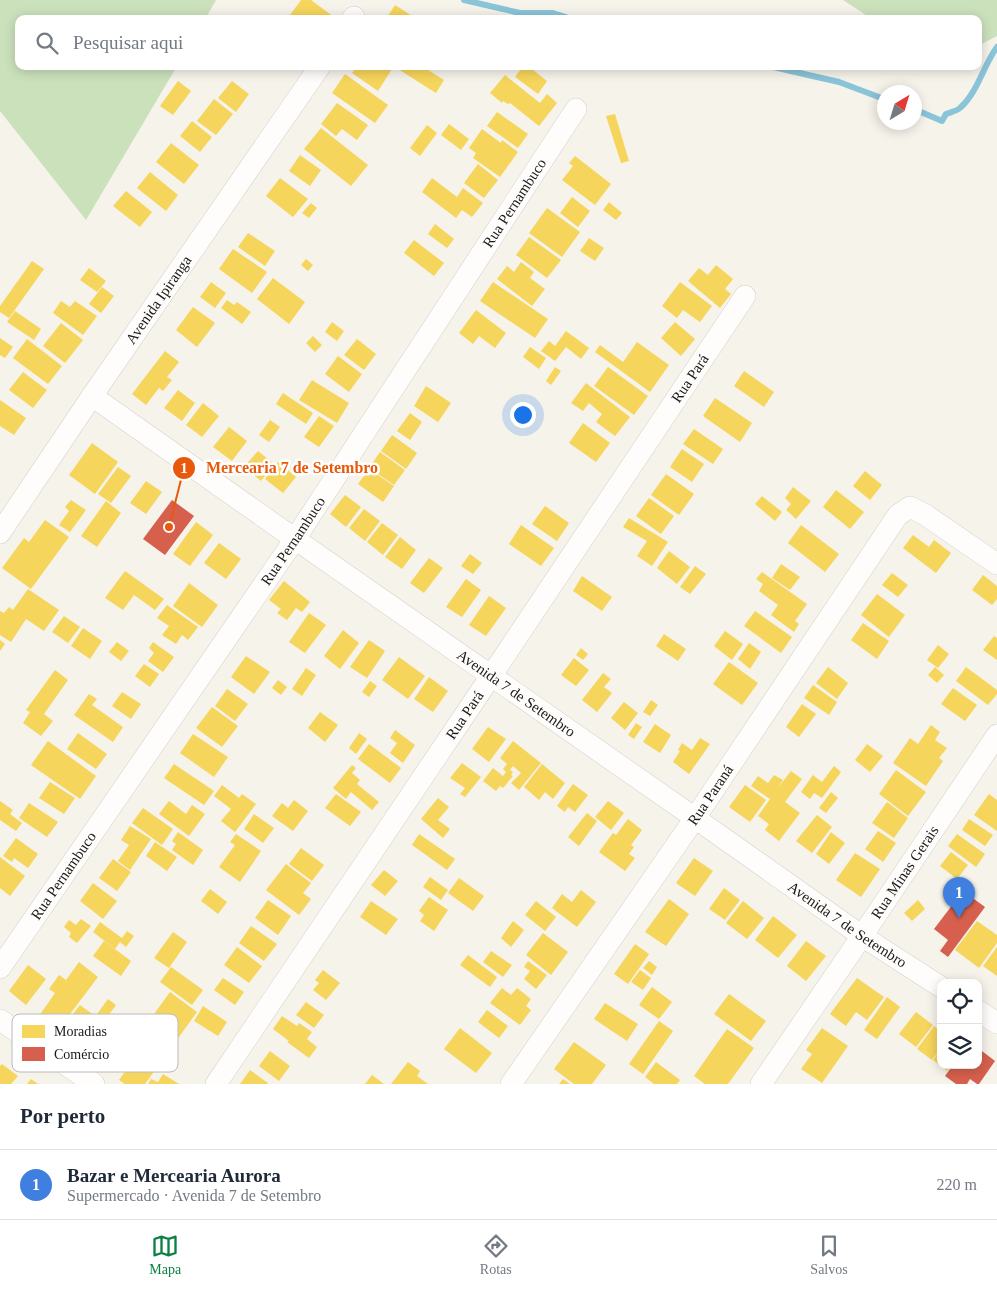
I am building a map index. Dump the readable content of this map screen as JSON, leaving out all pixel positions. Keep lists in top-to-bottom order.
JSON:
{
  "streets": {
    "street": [
      "Rua Pernambuco",
      "Avenida Ipiranga",
      "Rua Pará",
      "Avenida 7 de Setembro",
      "Rua Paraná",
      "Rua Minas Gerais"
    ]
  },
  "crossings": [
    ["Rua Pernambuco", "Avenida 7 de Setembro"],
    ["Avenida Ipiranga", "Avenida 7 de Setembro"],
    ["Rua Pará", "Avenida 7 de Setembro"],
    ["Avenida 7 de Setembro", "Rua Paraná"],
    ["Avenida 7 de Setembro", "Rua Minas Gerais"]
  ],
  "places": ["Mercearia 7 de Setembro"],
  "legend": ["Moradias", "Comércio"],
  "north": "top right",
  "page": {
    "search": "Pesquisar aqui",
    "pins": "1",
    "heading": "Por perto",
    "list": [
      {
        "mark": "1",
        "name": "Bazar e Mercearia Aurora",
        "note": "Supermercado · Avenida 7 de Setembro",
        "value": "220 m"
      }
    ],
    "nav": ["Mapa", "Rotas", "Salvos"]
  }
}
